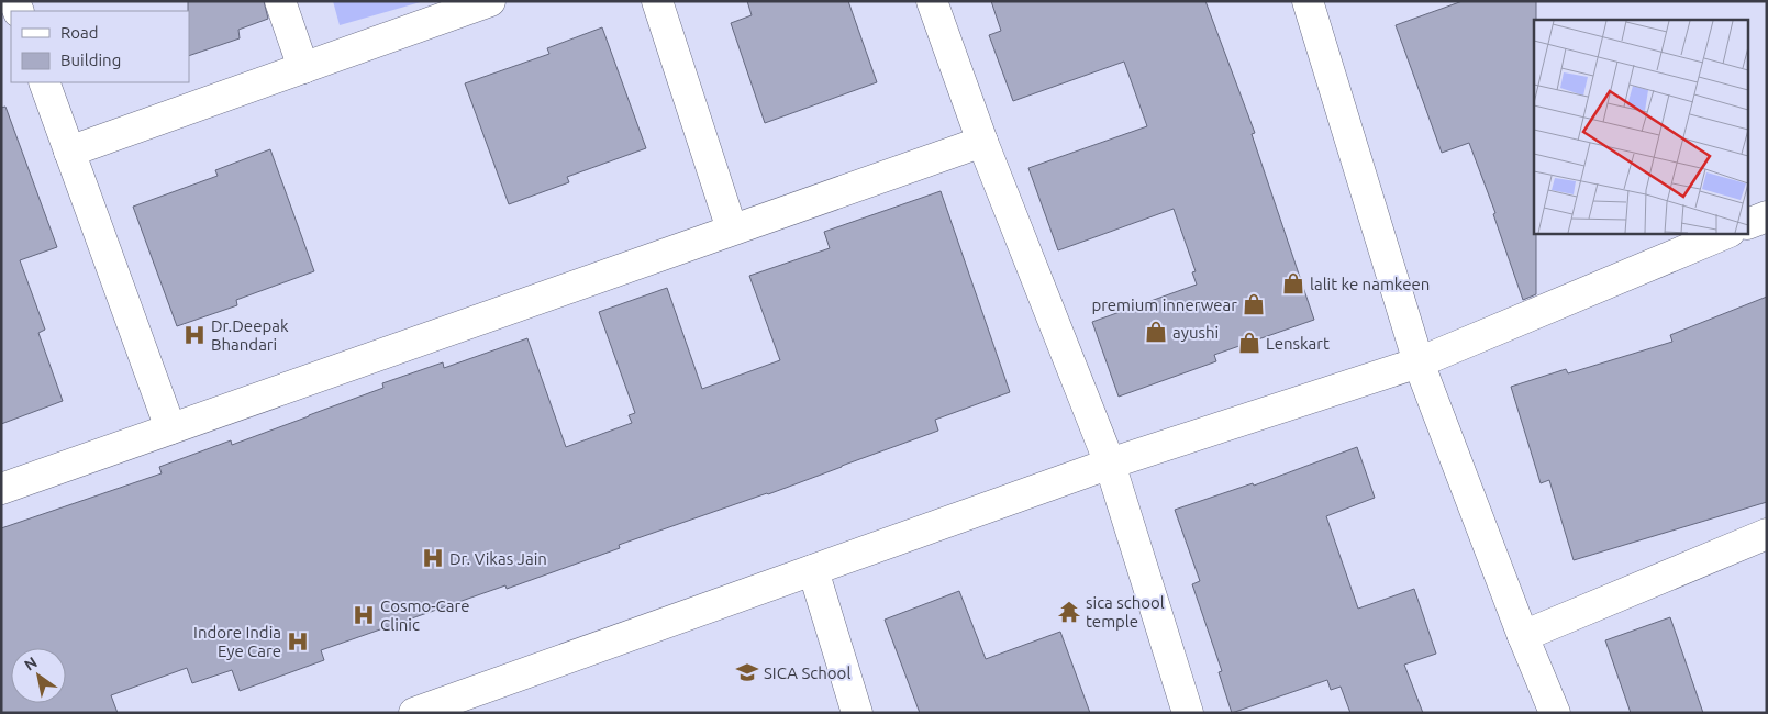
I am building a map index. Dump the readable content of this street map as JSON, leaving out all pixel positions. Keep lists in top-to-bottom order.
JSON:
{
  "places": {
    "shop": [
      "lalit ke namkeen",
      "premium innerwear",
      "ayushi",
      "Lenskart"
    ],
    "hospital": [
      "Dr.Deepak Bhandari",
      "Dr. Vikas Jain",
      "Cosmo-Care Clinic",
      "Indore India Eye Care"
    ],
    "temple": ["sica school temple"],
    "school or university": ["SICA School"]
  },
  "legend": ["Road", "Building"],
  "north": "top left"
}
